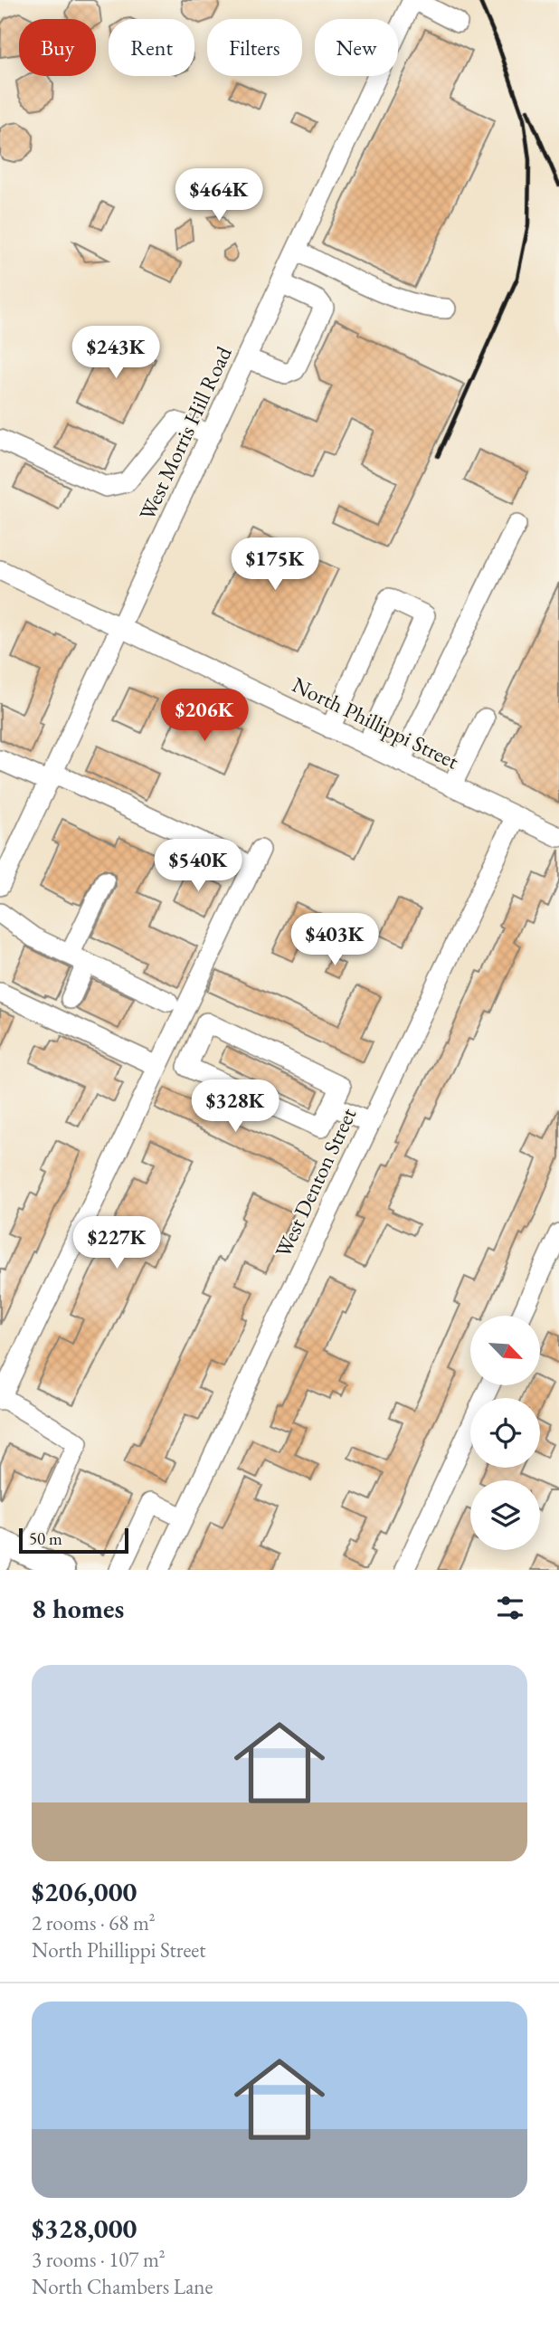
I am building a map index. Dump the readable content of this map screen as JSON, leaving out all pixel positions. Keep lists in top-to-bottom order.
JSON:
{
  "streets": {
    "street": ["West Morris Hill Road", "North Phillippi Street", "West Denton Street"]
  },
  "crossings": [
    ["West Morris Hill Road", "North Phillippi Street"],
    ["North Phillippi Street", "West Denton Street"]
  ],
  "scale_bar": "50 m",
  "north": "bottom right",
  "page": {
    "chip": [
      "Buy",
      "Rent",
      "Filters",
      "New"
    ],
    "price": [
      "$464K",
      "$243K",
      "$175K",
      "$206K",
      "$540K",
      "$403K",
      "$328K",
      "$227K"
    ],
    "scale": "50 m",
    "heading": "8 homes",
    "list": [
      {
        "name": "$206,000",
        "note": "2 rooms · 68 m² · North Phillippi Street"
      },
      {
        "name": "$328,000",
        "note": "3 rooms · 107 m² · North Chambers Lane"
      }
    ]
  }
}
